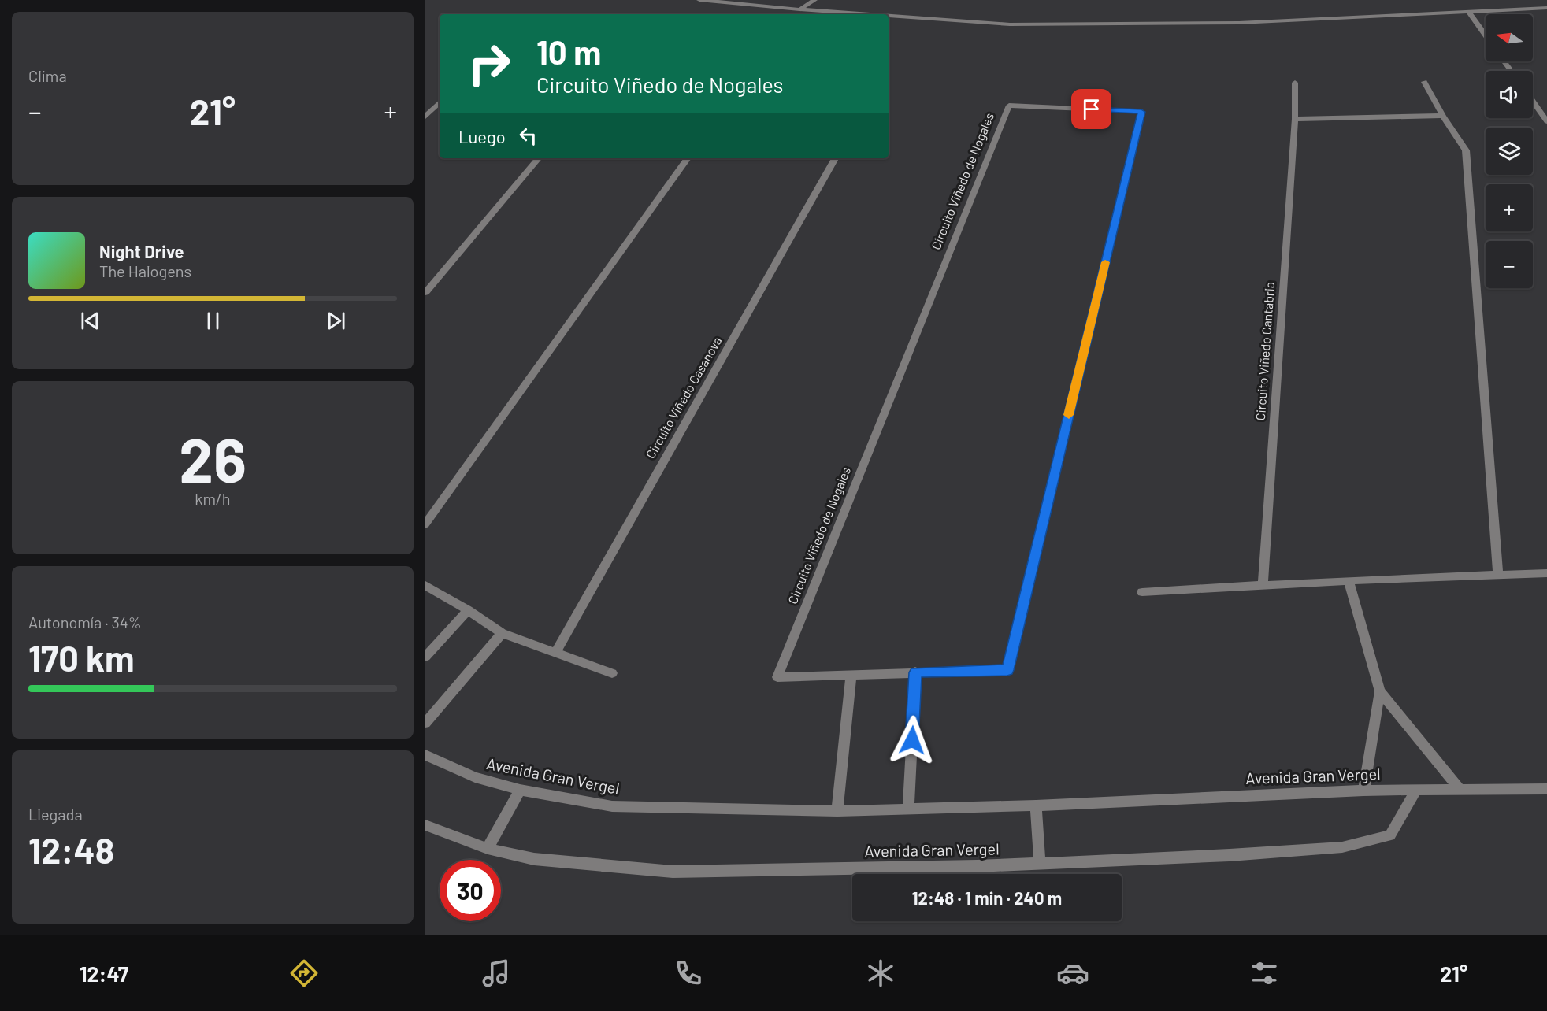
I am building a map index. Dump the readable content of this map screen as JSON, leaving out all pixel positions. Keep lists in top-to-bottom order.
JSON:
{
  "streets": {
    "street": [
      "Circuito Viñedo de Nogales",
      "Circuito Viñedo Cantabria",
      "Circuito Viñedo Casanova",
      "Avenida Gran Vergel"
    ]
  },
  "north": "left",
  "page": {
    "tile": [
      "Clima",
      ["26", "km/h"],
      ["Autonomía · 34%", "170 km"],
      ["Llegada", "12:48"]
    ],
    "map_buttons": ["+", "−"],
    "turn": ["10 m", "Circuito Viñedo de Nogales"],
    "heat": ["−", "21°", "+"],
    "then": "Luego",
    "song": ["Night Drive", "The Halogens"],
    "limit": "30",
    "trip": "12:48 · 1 min · 240 m",
    "tabs": ["12:47", "21°"]
  }
}
